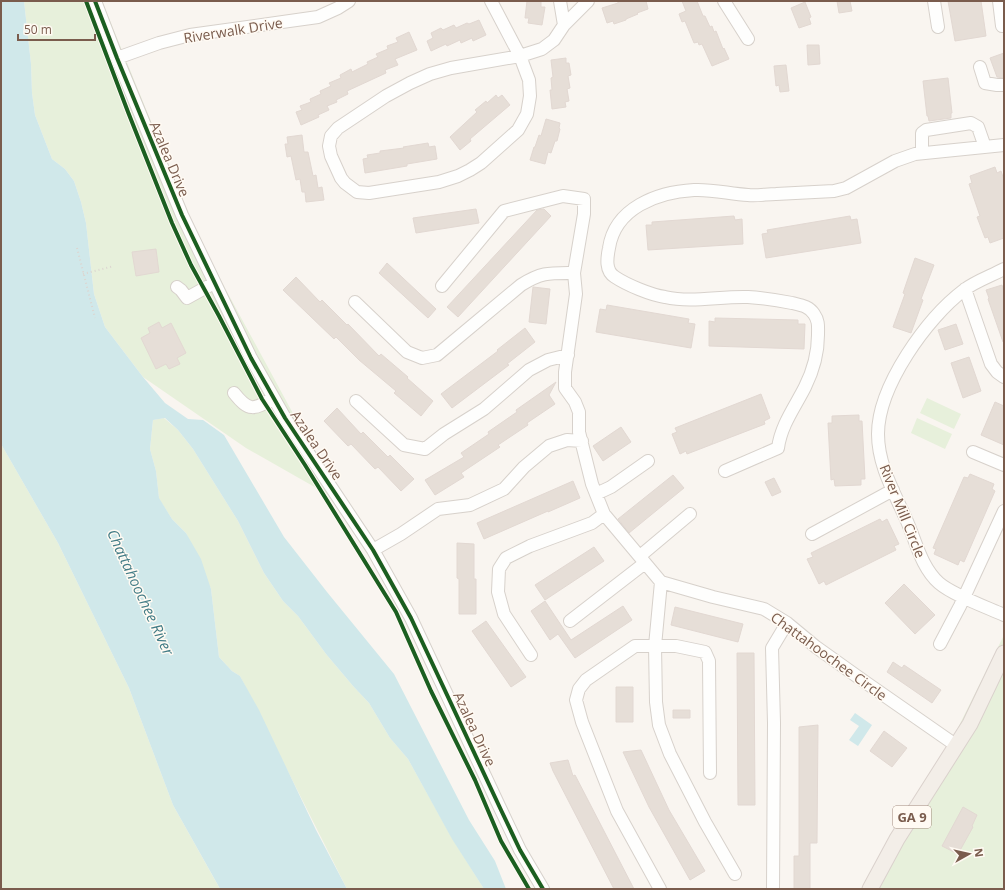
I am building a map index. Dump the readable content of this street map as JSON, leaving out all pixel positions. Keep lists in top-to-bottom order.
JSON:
{
  "streets": {
    "main road": ["GA 9"],
    "street": [
      "Riverwalk Drive",
      "Azalea Drive",
      "River Mill Circle",
      "Chattahoochee Circle"
    ]
  },
  "crossings": [
    ["Riverwalk Drive", "Azalea Drive"],
    ["Chattahoochee Circle", "GA 9"]
  ],
  "water": ["Chattahoochee River"],
  "scale_bar": "50 m",
  "north": "right"
}
